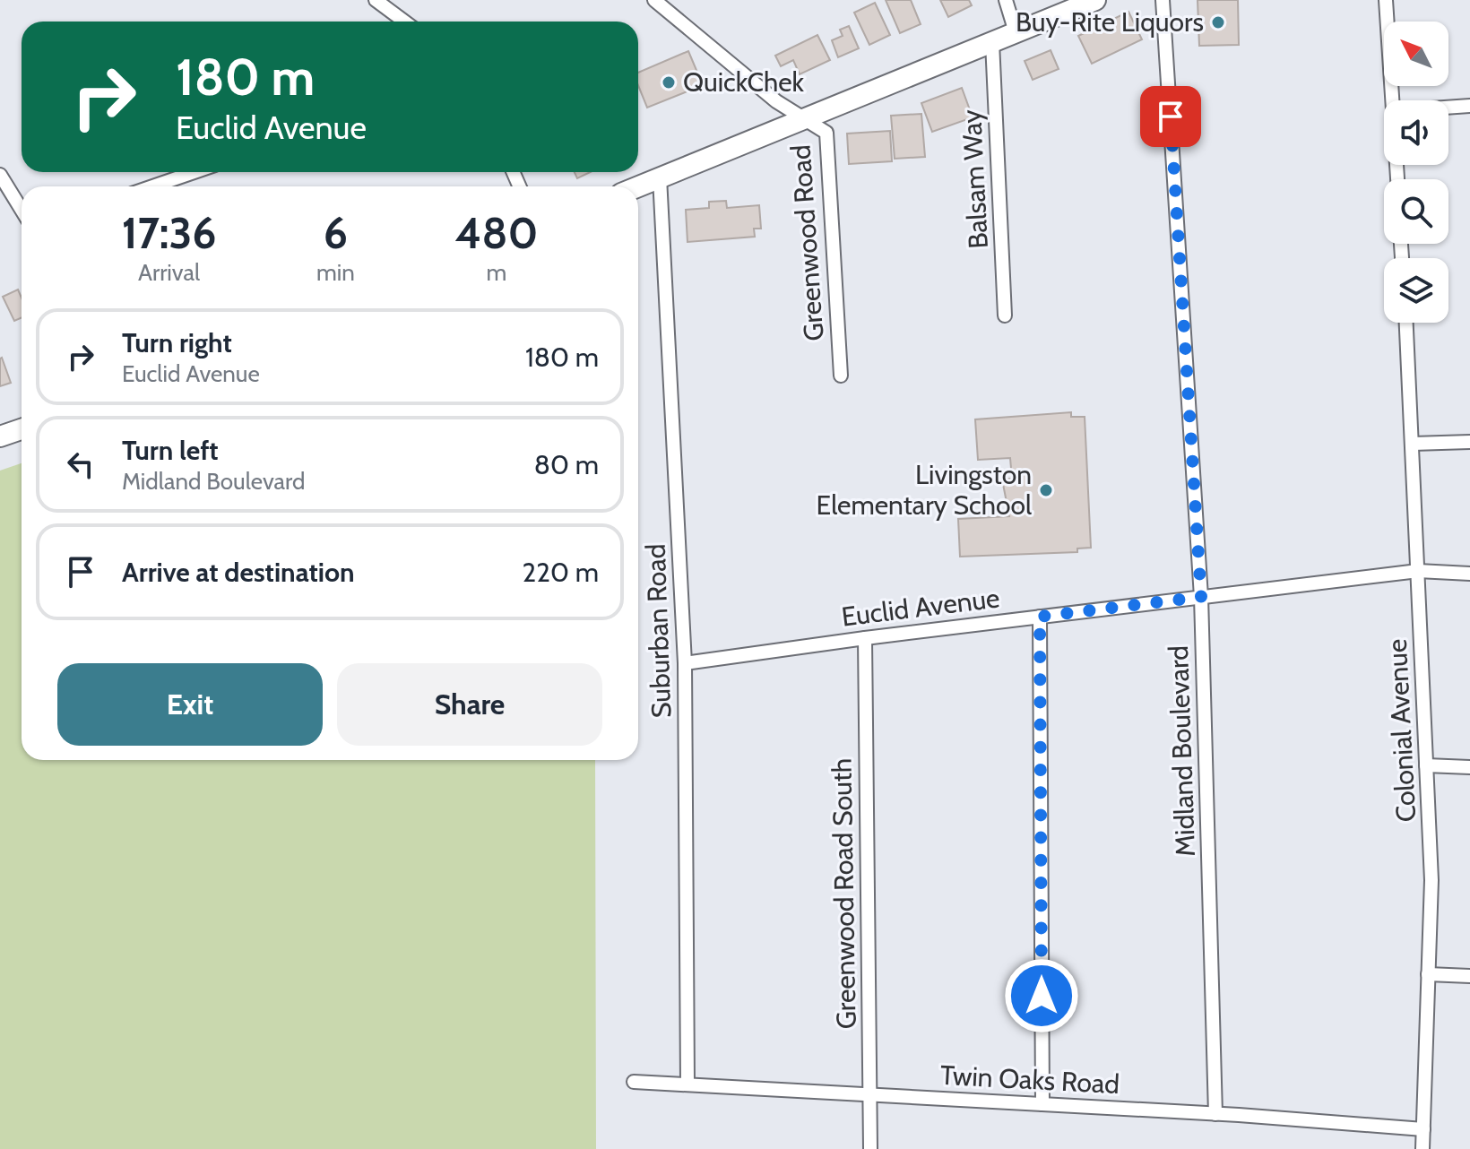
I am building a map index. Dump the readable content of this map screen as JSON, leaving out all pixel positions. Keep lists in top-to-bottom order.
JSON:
{
  "streets": {
    "street": [
      "Balsam Way",
      "Greenwood Road",
      "Euclid Avenue",
      "Suburban Road",
      "Colonial Avenue",
      "Midland Boulevard",
      "Greenwood Road South",
      "Twin Oaks Road"
    ]
  },
  "crossings": [
    ["Euclid Avenue", "Suburban Road"],
    ["Euclid Avenue", "Colonial Avenue"],
    ["Euclid Avenue", "Midland Boulevard"],
    ["Euclid Avenue", "Greenwood Road South"],
    ["Suburban Road", "Twin Oaks Road"],
    ["Colonial Avenue", "Twin Oaks Road"],
    ["Midland Boulevard", "Twin Oaks Road"],
    ["Greenwood Road South", "Twin Oaks Road"]
  ],
  "places": ["Buy-Rite Liquors", "QuickChek", "Livingston Elementary School"],
  "north": "top left",
  "page": {
    "turn": ["180 m", "Euclid Avenue"],
    "eta": [
      "17:36",
      "Arrival",
      "6",
      "min",
      "480",
      "m"
    ],
    "list": [
      {
        "name": "Turn right",
        "note": "Euclid Avenue",
        "value": "180 m"
      },
      {
        "name": "Turn left",
        "note": "Midland Boulevard",
        "value": "80 m"
      },
      {
        "name": "Arrive at destination",
        "value": "220 m"
      }
    ],
    "buttons": ["Exit", "Share"]
  }
}
